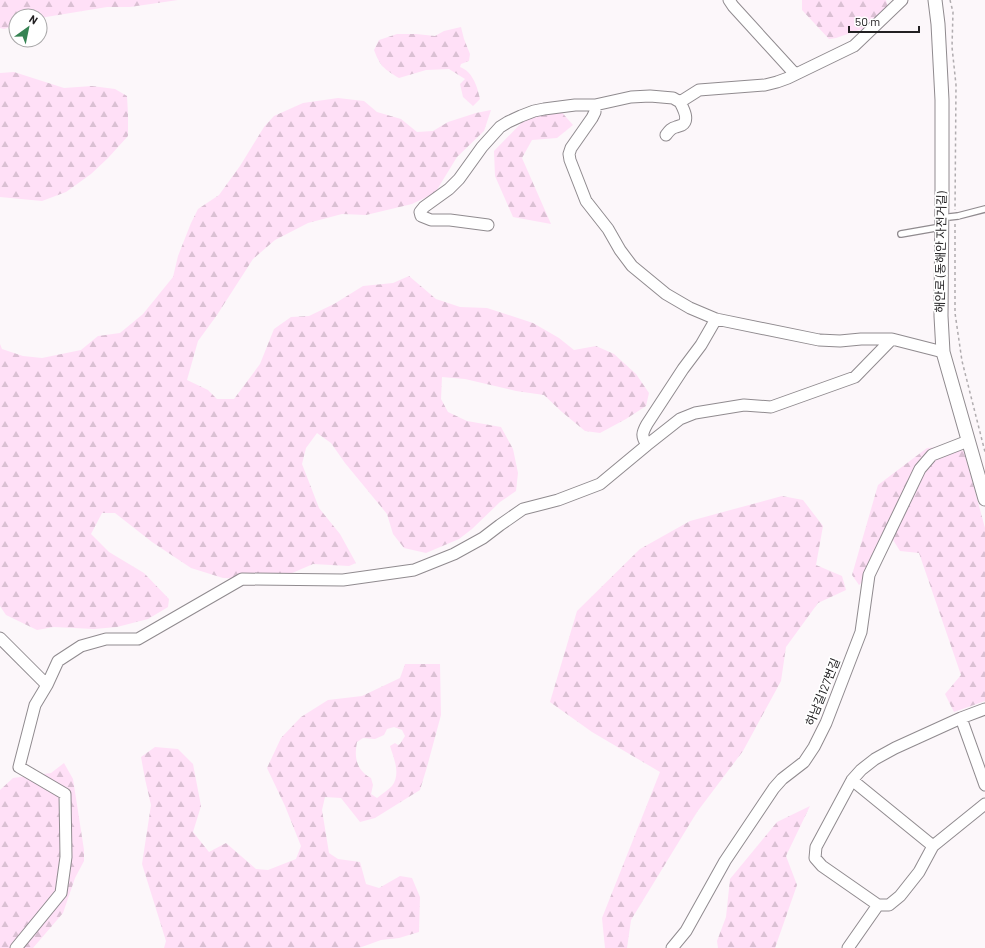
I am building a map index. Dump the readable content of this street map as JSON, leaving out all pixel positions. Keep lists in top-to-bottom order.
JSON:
{
  "streets": {
    "street": ["해안로 (동해안 자전거길)", "하남길127번길"]
  },
  "crossings": [
    ["해안로 (동해안 자전거길)", "하남길127번길"]
  ],
  "scale_bar": "50 m",
  "north": "top right"
}
